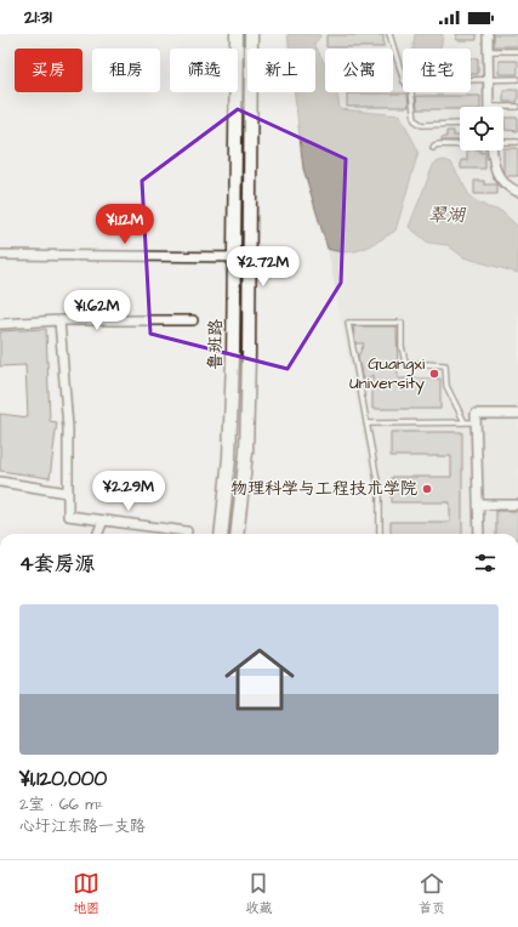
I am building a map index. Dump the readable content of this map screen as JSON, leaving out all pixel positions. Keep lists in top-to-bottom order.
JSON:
{
  "streets": {
    "main road": ["鲁班路"]
  },
  "water": ["翠湖"],
  "places": ["Guangxi University", "物理科学与工程技术学院"],
  "page": {
    "status": "21:31",
    "chip": [
      "买房",
      "租房",
      "筛选",
      "新上",
      "公寓",
      "住宅"
    ],
    "price": [
      "¥1.12M",
      "¥2.72M",
      "¥1.62M",
      "¥2.29M"
    ],
    "heading": "4套房源",
    "list": [
      {
        "name": "¥1,120,000",
        "note": "2室 · 66 m² · 心圩江东路一支路"
      }
    ],
    "tabs": ["地图", "收藏", "首页"]
  }
}
